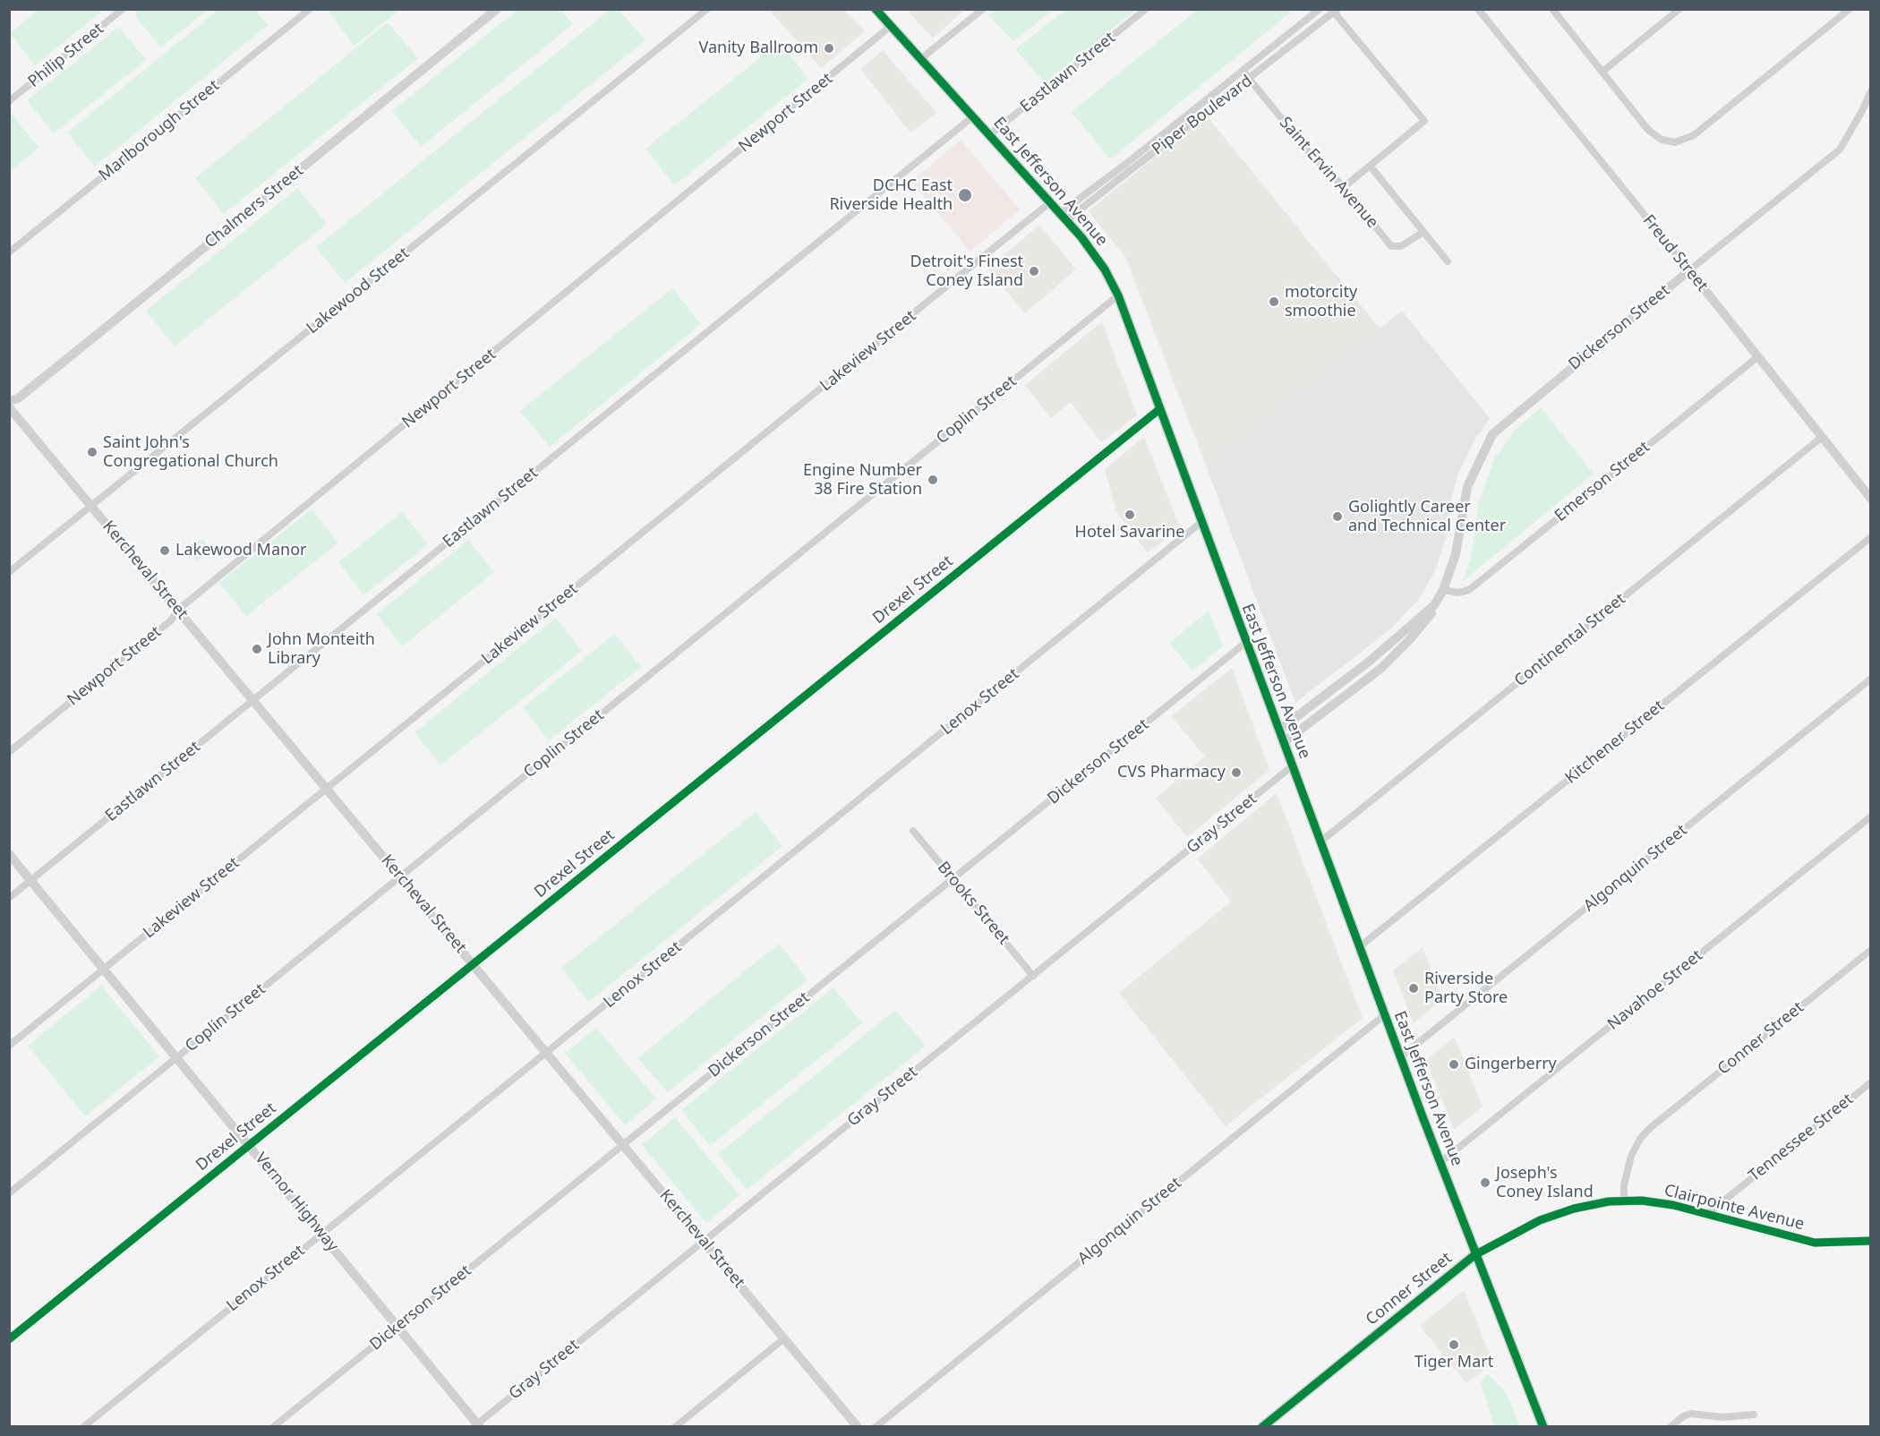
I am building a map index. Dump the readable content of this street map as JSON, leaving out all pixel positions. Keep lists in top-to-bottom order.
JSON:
{
  "streets": {
    "main road": ["East Jefferson Avenue", "Conner Street"],
    "street": [
      "Philip Street",
      "Eastlawn Street",
      "Newport Street",
      "Piper Boulevard",
      "Marlborough Street",
      "Saint Ervin Avenue",
      "Chalmers Street",
      "Freud Street",
      "Lakewood Street",
      "Dickerson Street",
      "Lakeview Street",
      "Coplin Street",
      "Emerson Street",
      "Kercheval Street",
      "Drexel Street",
      "Continental Street",
      "Lenox Street",
      "Kitchener Street",
      "Gray Street",
      "Algonquin Street",
      "Brooks Street",
      "Navahoe Street",
      "Tennessee Street",
      "Vernor Highway",
      "Clairpointe Avenue"
    ]
  },
  "crossings": [
    ["Eastlawn Street", "East Jefferson Avenue"],
    ["Eastlawn Street", "Kercheval Street"],
    ["Eastlawn Street", "Vernor Highway"],
    ["Newport Street", "East Jefferson Avenue"],
    ["Newport Street", "Kercheval Street"],
    ["Piper Boulevard", "Saint Ervin Avenue"],
    ["Piper Boulevard", "East Jefferson Avenue"],
    ["East Jefferson Avenue", "Dickerson Street"],
    ["East Jefferson Avenue", "Lakeview Street"],
    ["East Jefferson Avenue", "Coplin Street"],
    ["East Jefferson Avenue", "Drexel Street"],
    ["East Jefferson Avenue", "Continental Street"],
    ["East Jefferson Avenue", "Lenox Street"],
    ["East Jefferson Avenue", "Kitchener Street"],
    ["East Jefferson Avenue", "Gray Street"],
    ["East Jefferson Avenue", "Algonquin Street"],
    ["East Jefferson Avenue", "Navahoe Street"],
    ["East Jefferson Avenue", "Conner Street"],
    ["Freud Street", "Dickerson Street"],
    ["Freud Street", "Emerson Street"],
    ["Freud Street", "Continental Street"],
    ["Lakewood Street", "Kercheval Street"],
    ["Dickerson Street", "Emerson Street"],
    ["Dickerson Street", "Kercheval Street"],
    ["Dickerson Street", "Brooks Street"],
    ["Dickerson Street", "Vernor Highway"],
    ["Lakeview Street", "Kercheval Street"],
    ["Lakeview Street", "Vernor Highway"],
    ["Coplin Street", "Kercheval Street"],
    ["Coplin Street", "Vernor Highway"],
    ["Kercheval Street", "Drexel Street"],
    ["Kercheval Street", "Lenox Street"],
    ["Kercheval Street", "Gray Street"],
    ["Drexel Street", "Vernor Highway"],
    ["Lenox Street", "Vernor Highway"],
    ["Gray Street", "Brooks Street"],
    ["Gray Street", "Vernor Highway"],
    ["Conner Street", "Clairpointe Avenue"],
    ["Tennessee Street", "Clairpointe Avenue"]
  ],
  "places": [
    "Vanity Ballroom",
    "DCHC East Riverside Health",
    "Detroit's Finest Coney Island",
    "motorcity smoothie",
    "Saint John's Congregational Church",
    "Engine Number 38 Fire Station",
    "Hotel Savarine",
    "Golightly Career and Technical Center",
    "Lakewood Manor",
    "John Monteith Library",
    "CVS Pharmacy",
    "Riverside Party Store",
    "Gingerberry",
    "Joseph's Coney Island",
    "Tiger Mart"
  ]
}
